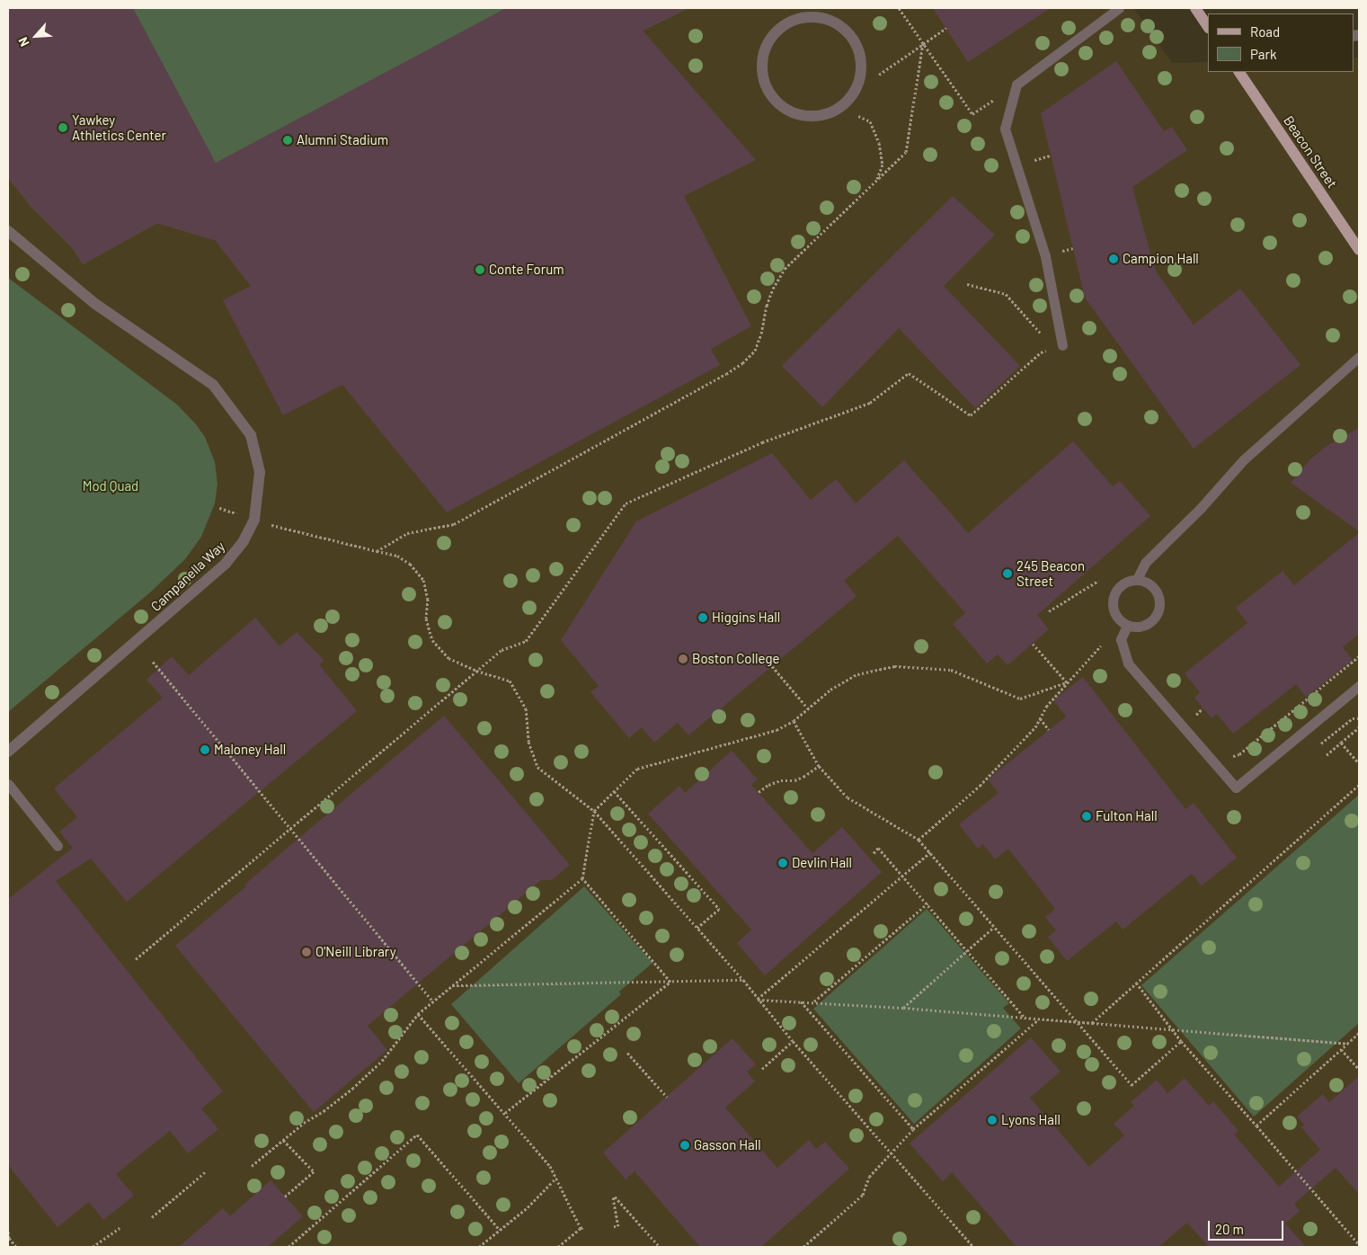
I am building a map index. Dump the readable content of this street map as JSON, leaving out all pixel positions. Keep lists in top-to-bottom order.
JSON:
{
  "streets": {
    "main road": ["Beacon Street"],
    "street": ["Campanella Way"]
  },
  "parks": ["Mod Quad"],
  "places": [
    "Yawkey Athletics Center",
    "Alumni Stadium",
    "Campion Hall",
    "Conte Forum",
    "245 Beacon Street",
    "Higgins Hall",
    "Boston College",
    "Maloney Hall",
    "Fulton Hall",
    "Devlin Hall",
    "O'Neill Library",
    "Lyons Hall",
    "Gasson Hall"
  ],
  "legend": ["Road", "Park"],
  "scale_bar": "20 m",
  "north": "bottom left"
}
